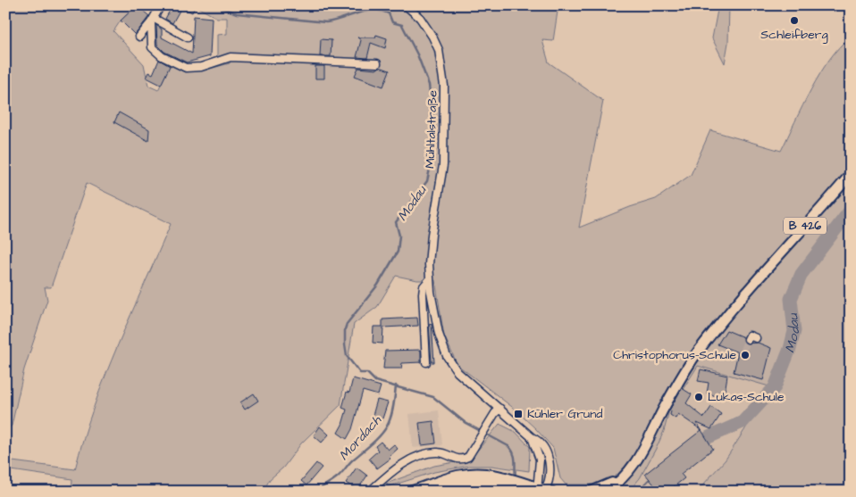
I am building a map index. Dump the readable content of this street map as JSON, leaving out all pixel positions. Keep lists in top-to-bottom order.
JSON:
{
  "streets": {
    "main road": ["B 426"],
    "street": ["Mühltalstraße"]
  },
  "water": ["Modau", "Mordach"],
  "places": {
    "other": ["Schleifberg", "Christophorus-Schule", "Lukas-Schule"],
    "transit": ["Kühler Grund"]
  }
}
